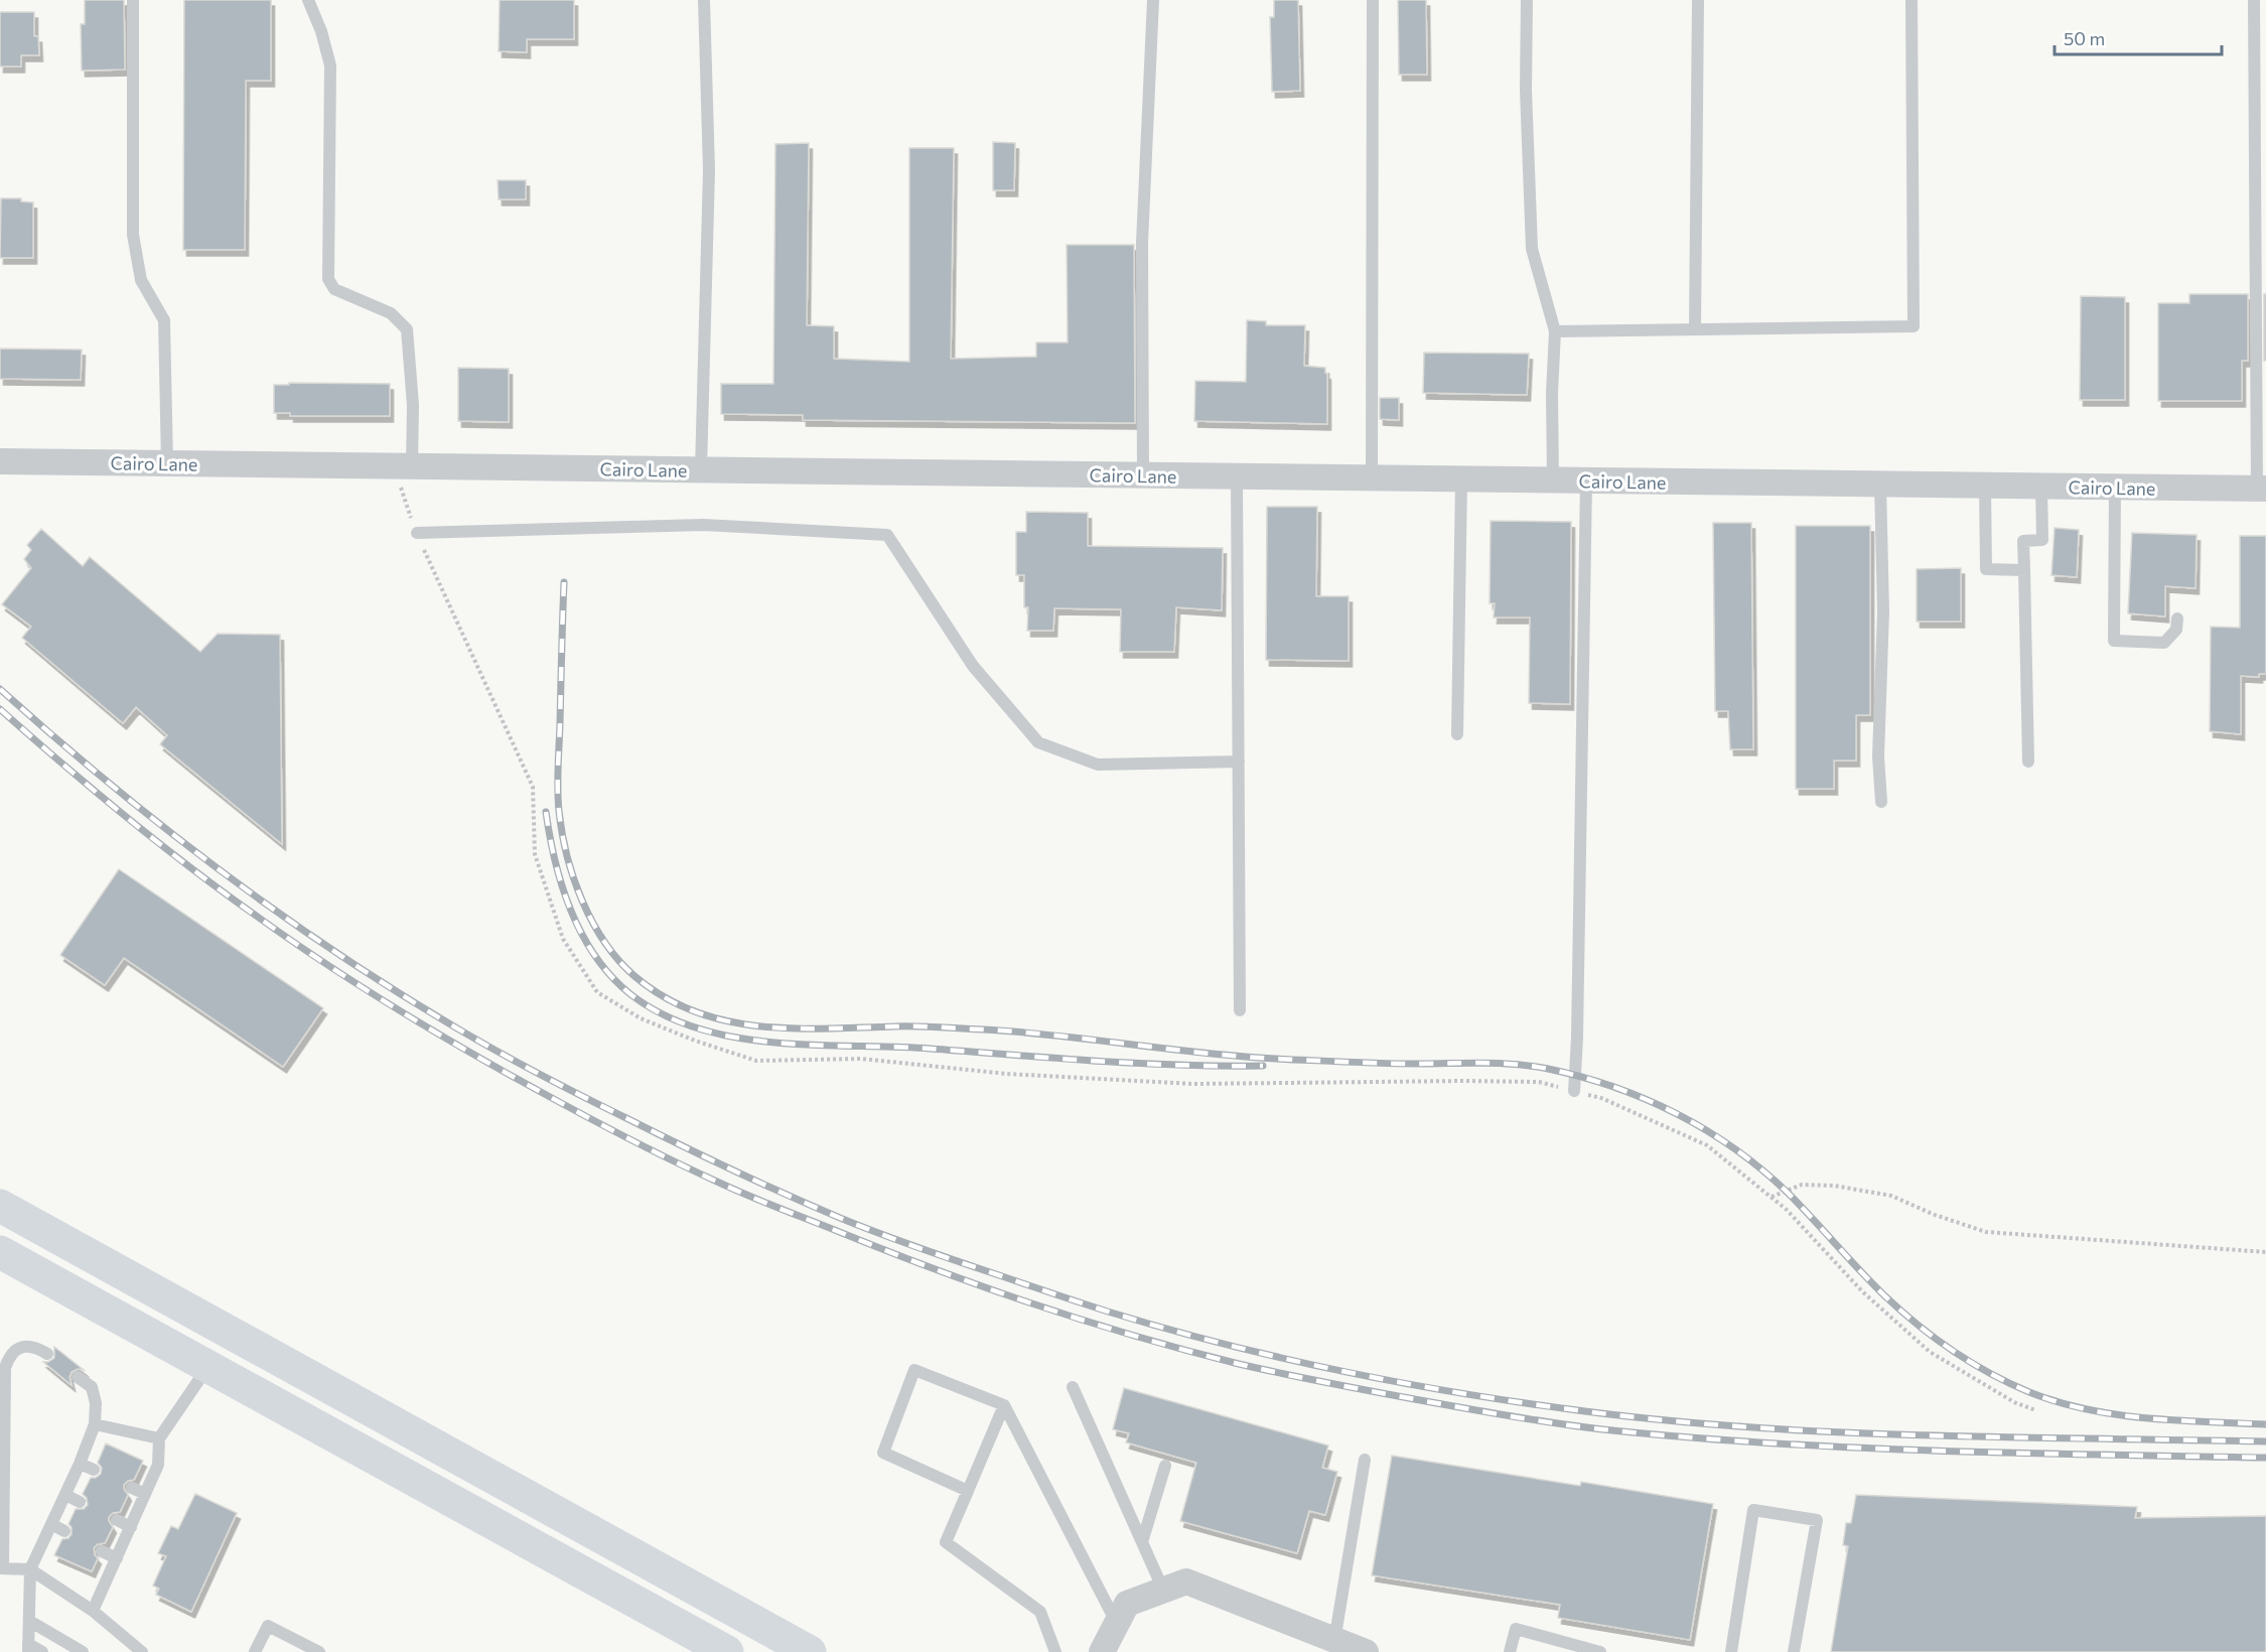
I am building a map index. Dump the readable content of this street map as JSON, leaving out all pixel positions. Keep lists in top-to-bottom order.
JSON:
{
  "streets": {
    "street": ["Cairo Lane"]
  },
  "scale_bar": "50 m"
}
